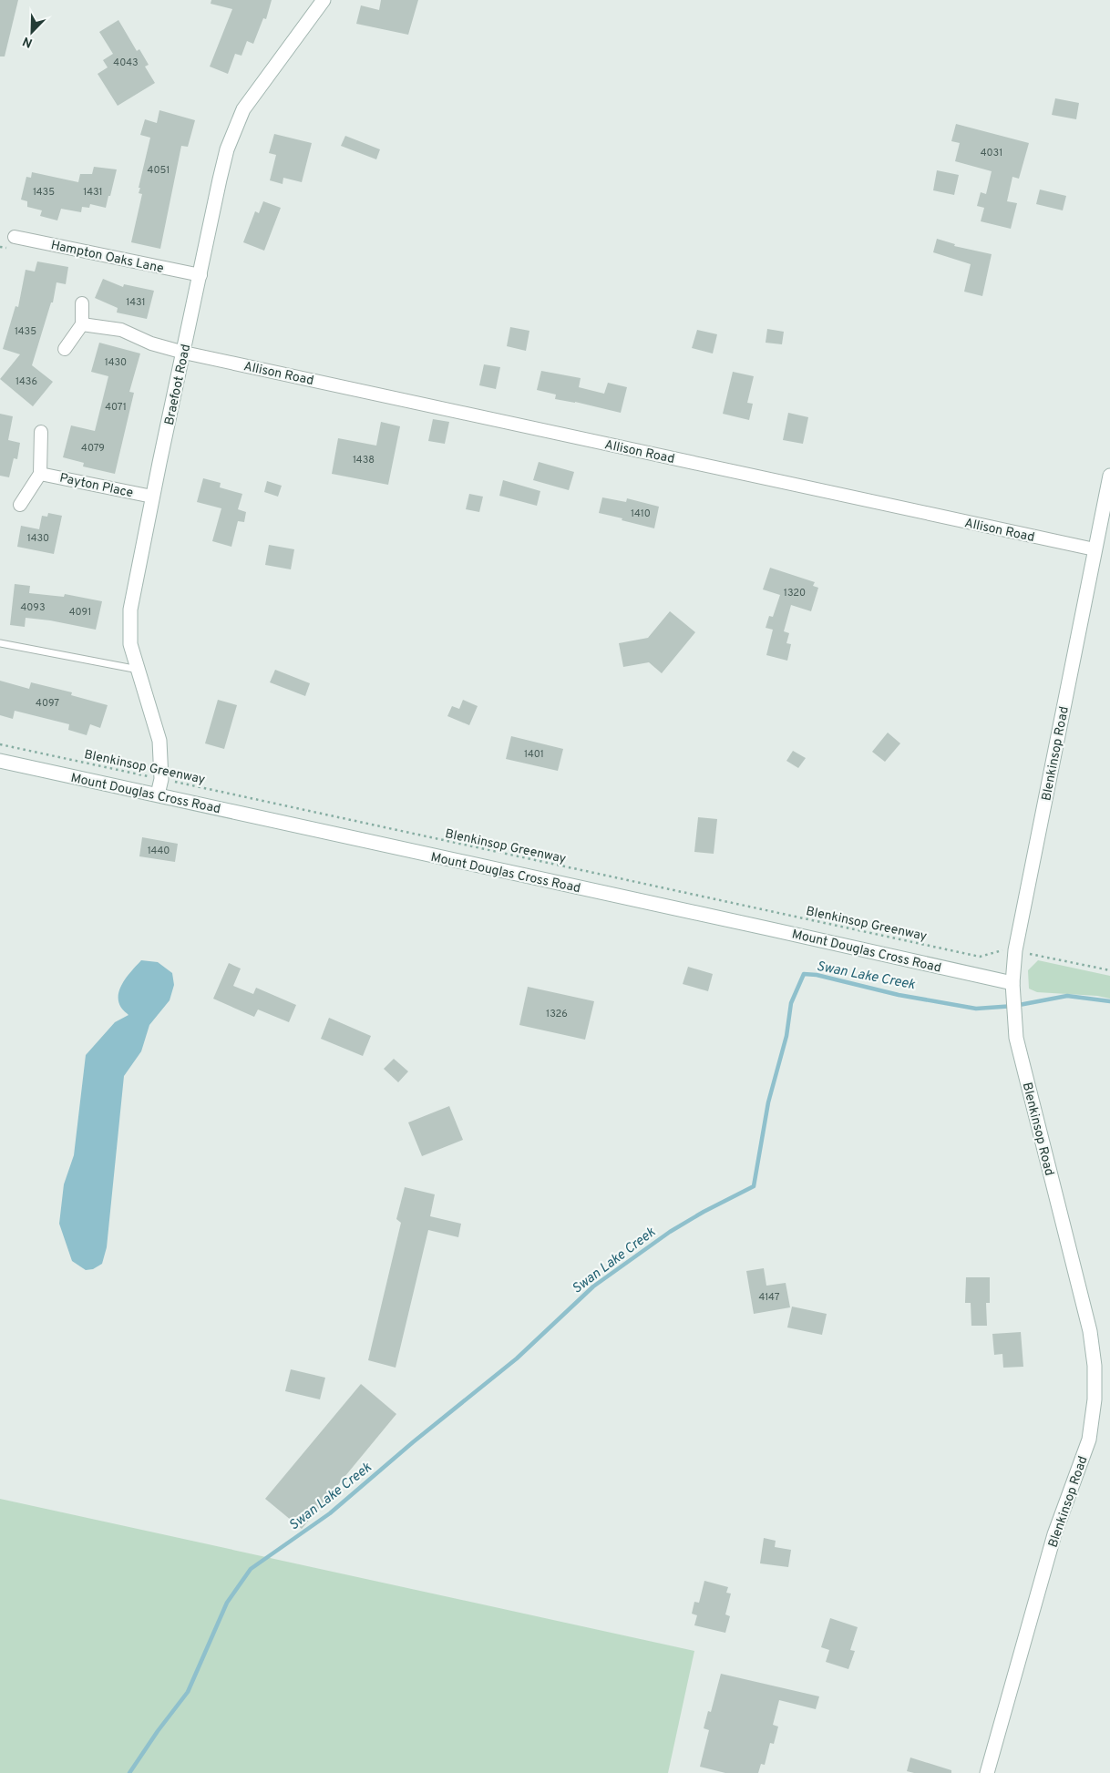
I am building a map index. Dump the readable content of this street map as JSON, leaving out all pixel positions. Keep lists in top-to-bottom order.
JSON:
{
  "streets": {
    "street": [
      "Hampton Oaks Lane",
      "Allison Road",
      "Braefoot Road",
      "Payton Place",
      "Blenkinsop Road",
      "Mount Douglas Cross Road"
    ],
    "path": ["Blenkinsop Greenway"]
  },
  "crossings": [
    ["Hampton Oaks Lane", "Braefoot Road"],
    ["Allison Road", "Braefoot Road"],
    ["Allison Road", "Blenkinsop Road"],
    ["Braefoot Road", "Payton Place"],
    ["Braefoot Road", "Blenkinsop Greenway"],
    ["Braefoot Road", "Mount Douglas Cross Road"],
    ["Blenkinsop Road", "Mount Douglas Cross Road"]
  ],
  "water": ["Swan Lake Creek"],
  "house_numbers": [
    "4043",
    "4031",
    "4051",
    "1435",
    "1431",
    "1431",
    "1435",
    "1430",
    "1436",
    "4071",
    "4079",
    "1438",
    "1410",
    "1430",
    "1320",
    "4093",
    "4091",
    "4097",
    "1401",
    "1440",
    "1326",
    "4147"
  ],
  "north": "bottom left"
}
